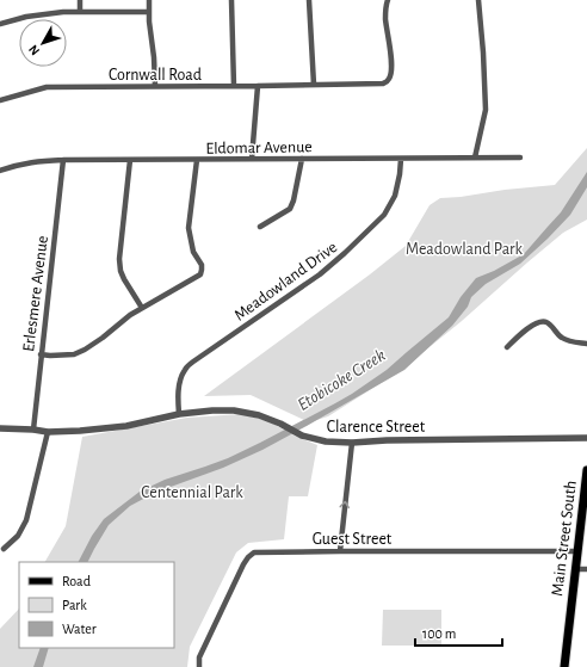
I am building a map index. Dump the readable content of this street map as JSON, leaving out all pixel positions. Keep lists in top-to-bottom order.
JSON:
{
  "streets": {
    "main road": ["Main Street South"],
    "street": [
      "Cornwall Road",
      "Eldomar Avenue",
      "Meadowland Drive",
      "Erlesmere Avenue",
      "Clarence Street",
      "Guest Street"
    ]
  },
  "crossings": [
    ["Eldomar Avenue", "Meadowland Drive"],
    ["Eldomar Avenue", "Erlesmere Avenue"],
    ["Meadowland Drive", "Clarence Street"],
    ["Erlesmere Avenue", "Clarence Street"],
    ["Guest Street", "Main Street South"]
  ],
  "water": ["Etobicoke Creek"],
  "parks": ["Meadowland Park", "Centennial Park"],
  "legend": ["Road", "Park", "Water"],
  "scale_bar": "100 m",
  "north": "bottom left"
}
